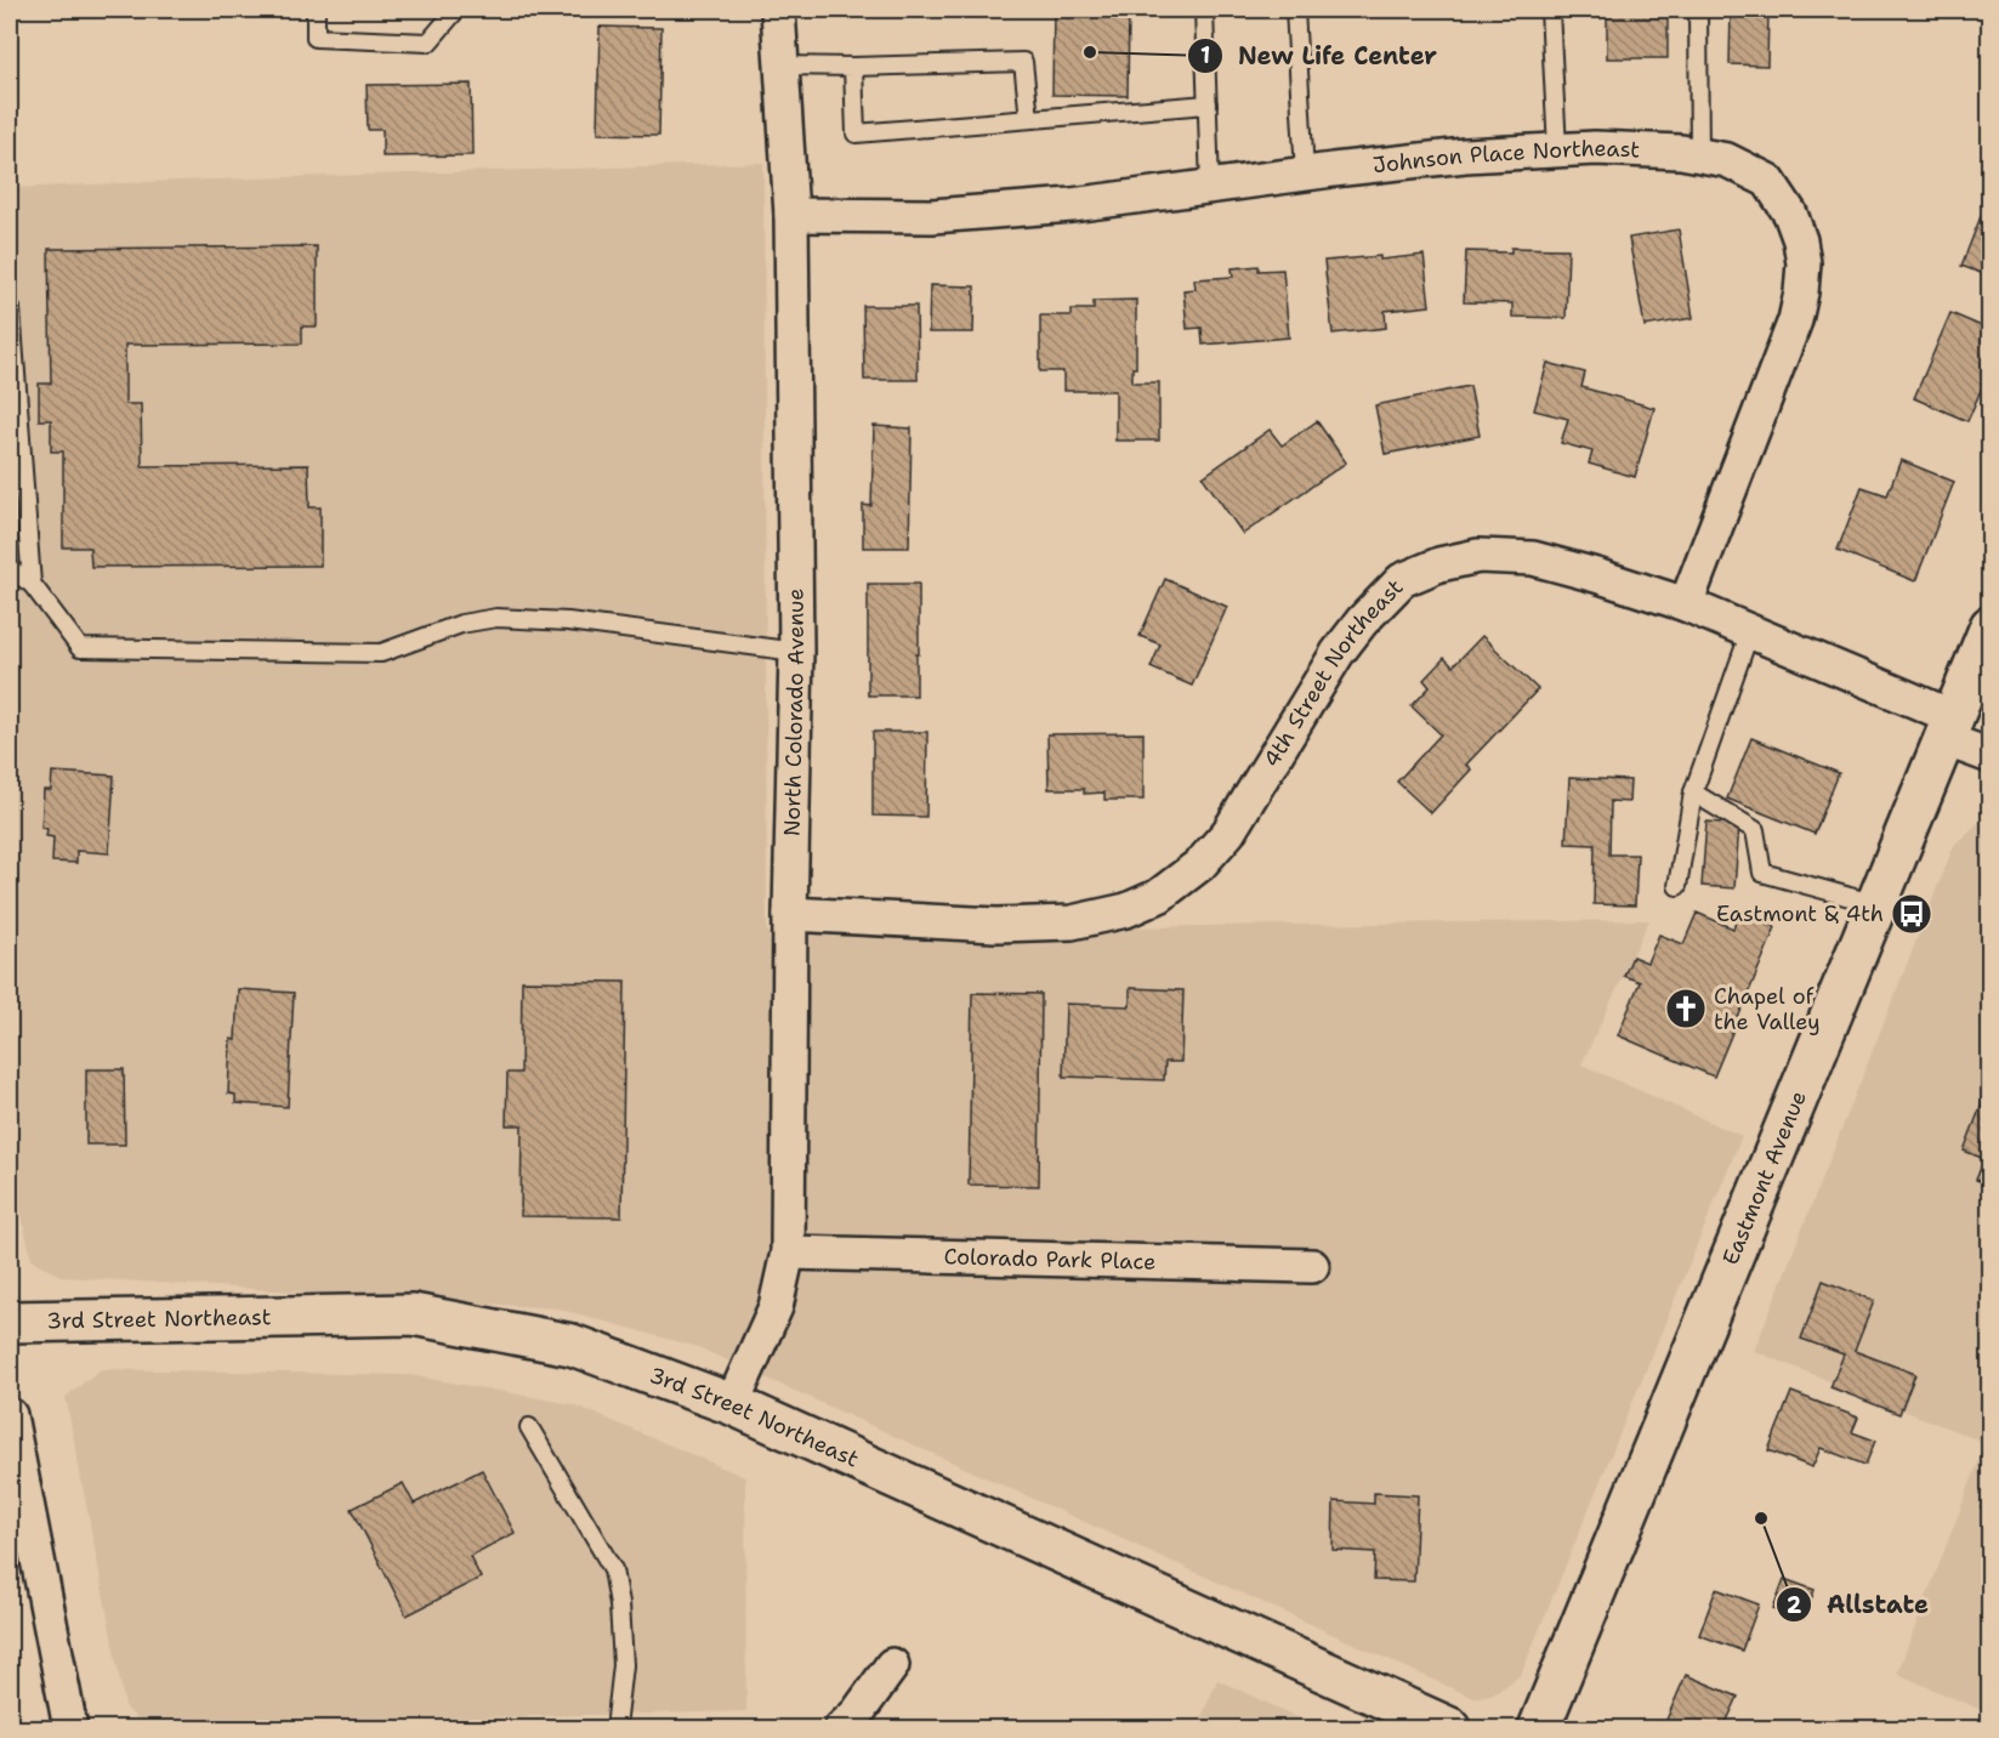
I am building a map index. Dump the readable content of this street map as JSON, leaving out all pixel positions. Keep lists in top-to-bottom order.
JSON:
{
  "streets": {
    "main road": ["Eastmont Avenue", "3rd Street Northeast"],
    "street": [
      "Johnson Place Northeast",
      "4th Street Northeast",
      "North Colorado Avenue",
      "Colorado Park Place"
    ]
  },
  "crossings": [
    ["Johnson Place Northeast", "4th Street Northeast"],
    ["Johnson Place Northeast", "North Colorado Avenue"],
    ["4th Street Northeast", "North Colorado Avenue"],
    ["4th Street Northeast", "Eastmont Avenue"],
    ["North Colorado Avenue", "Colorado Park Place"],
    ["North Colorado Avenue", "3rd Street Northeast"]
  ],
  "places": {
    "other": ["New Life Center", "Allstate"],
    "bus stop": ["Eastmont & 4th"],
    "church": ["Chapel of the Valley"]
  }
}
